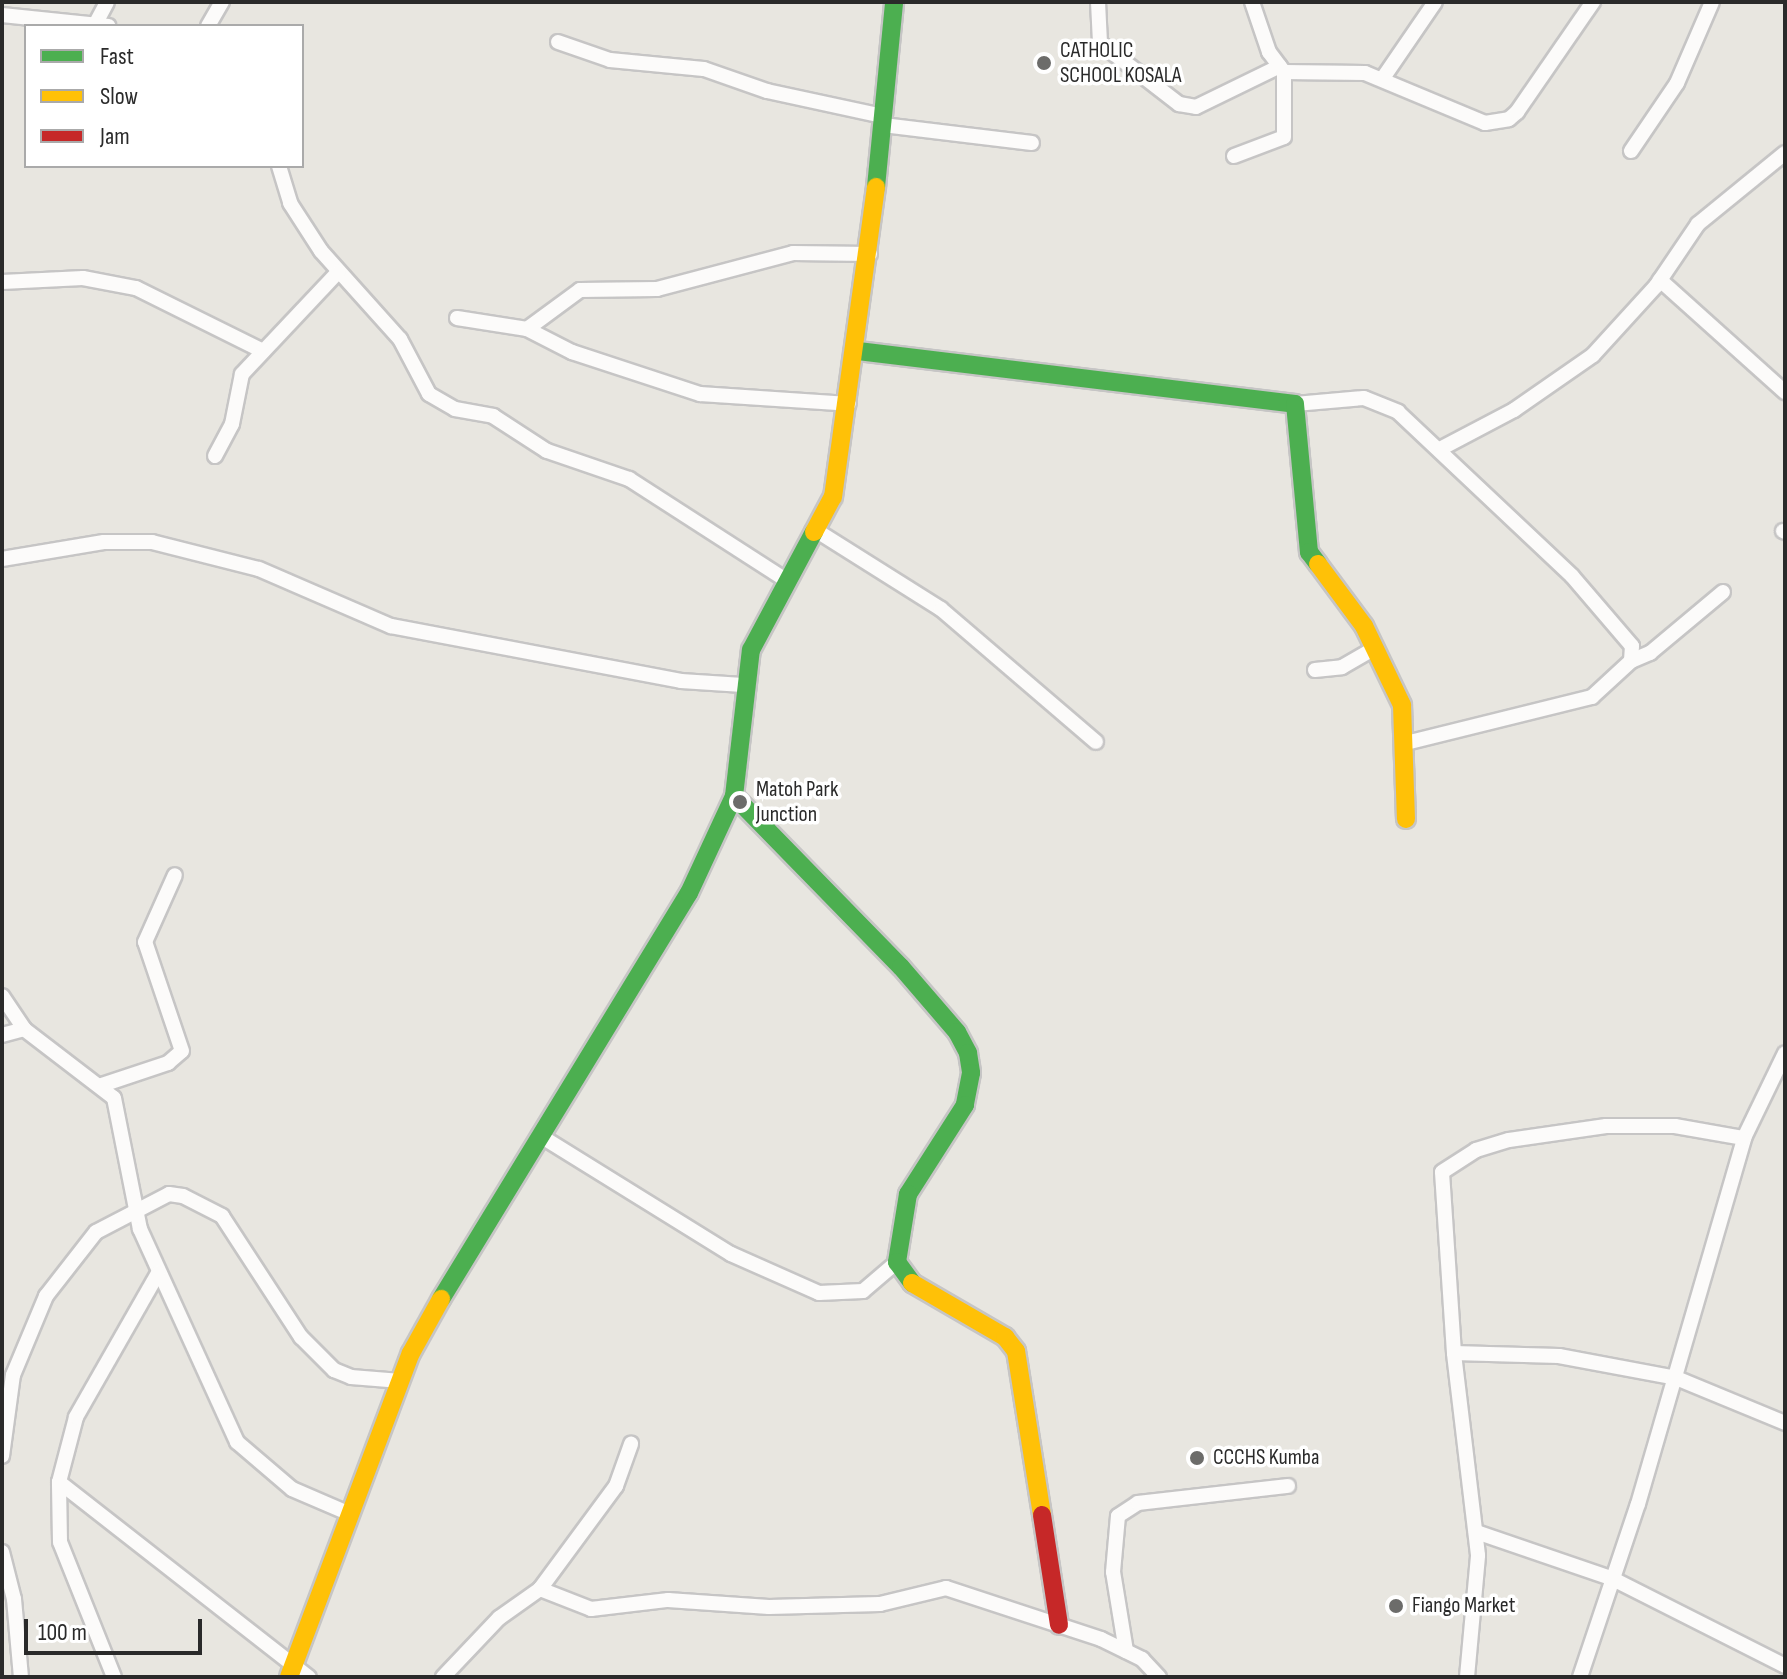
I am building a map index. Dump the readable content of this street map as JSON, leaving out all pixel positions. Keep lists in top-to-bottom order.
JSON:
{
  "places": [
    "CATHOLIC SCHOOL KOSALA",
    "Matoh Park Junction",
    "CCCHS Kumba",
    "Fiango Market"
  ],
  "legend": ["Fast", "Slow", "Jam"],
  "scale_bar": "100 m"
}
